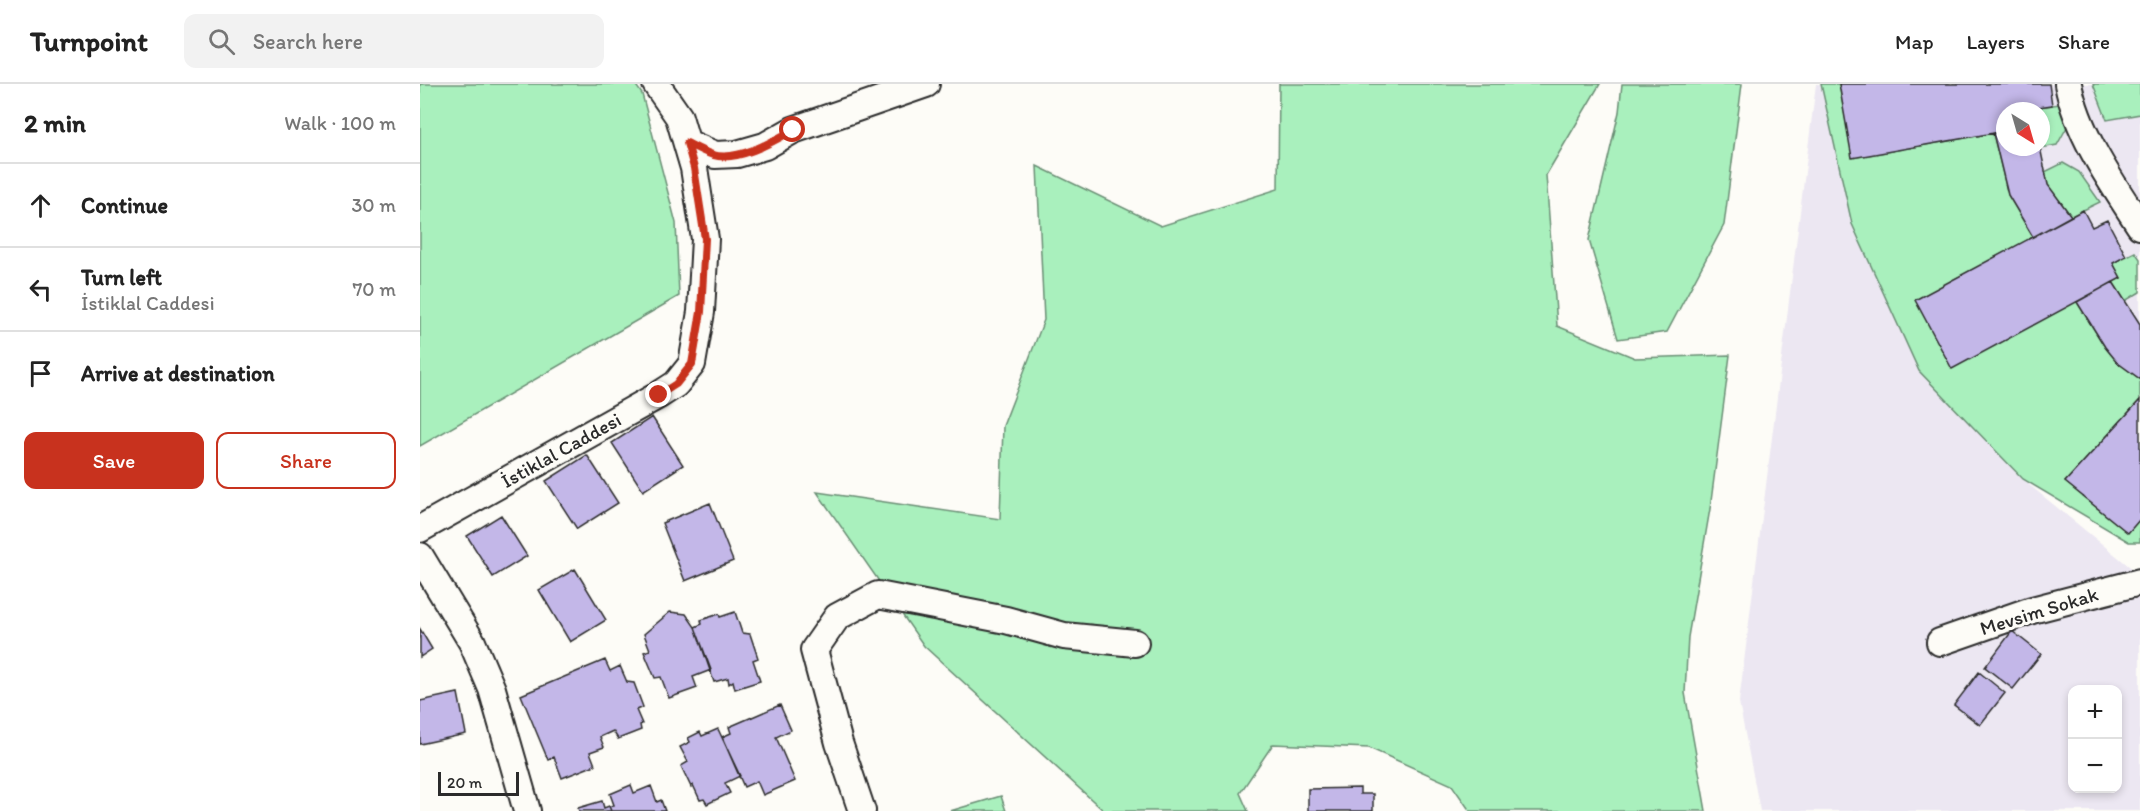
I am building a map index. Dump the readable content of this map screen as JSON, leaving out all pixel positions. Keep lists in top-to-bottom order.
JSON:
{
  "streets": {
    "street": ["İstiklal Caddesi", "Mevsim Sokak"]
  },
  "scale_bar": "20 m",
  "north": "bottom right",
  "page": {
    "header": "Turnpoint",
    "search": "Search here",
    "nav": ["Map", "Layers", "Share"],
    "heading": ["2 min", "Walk · 100 m"],
    "list": [
      ["Continue", "30 m"],
      ["Turn left", "İstiklal Caddesi", "70 m"],
      "Arrive at destination"
    ],
    "buttons": ["Save", "Share"],
    "map_buttons": ["+", "−"],
    "scale": "20 m"
  }
}
